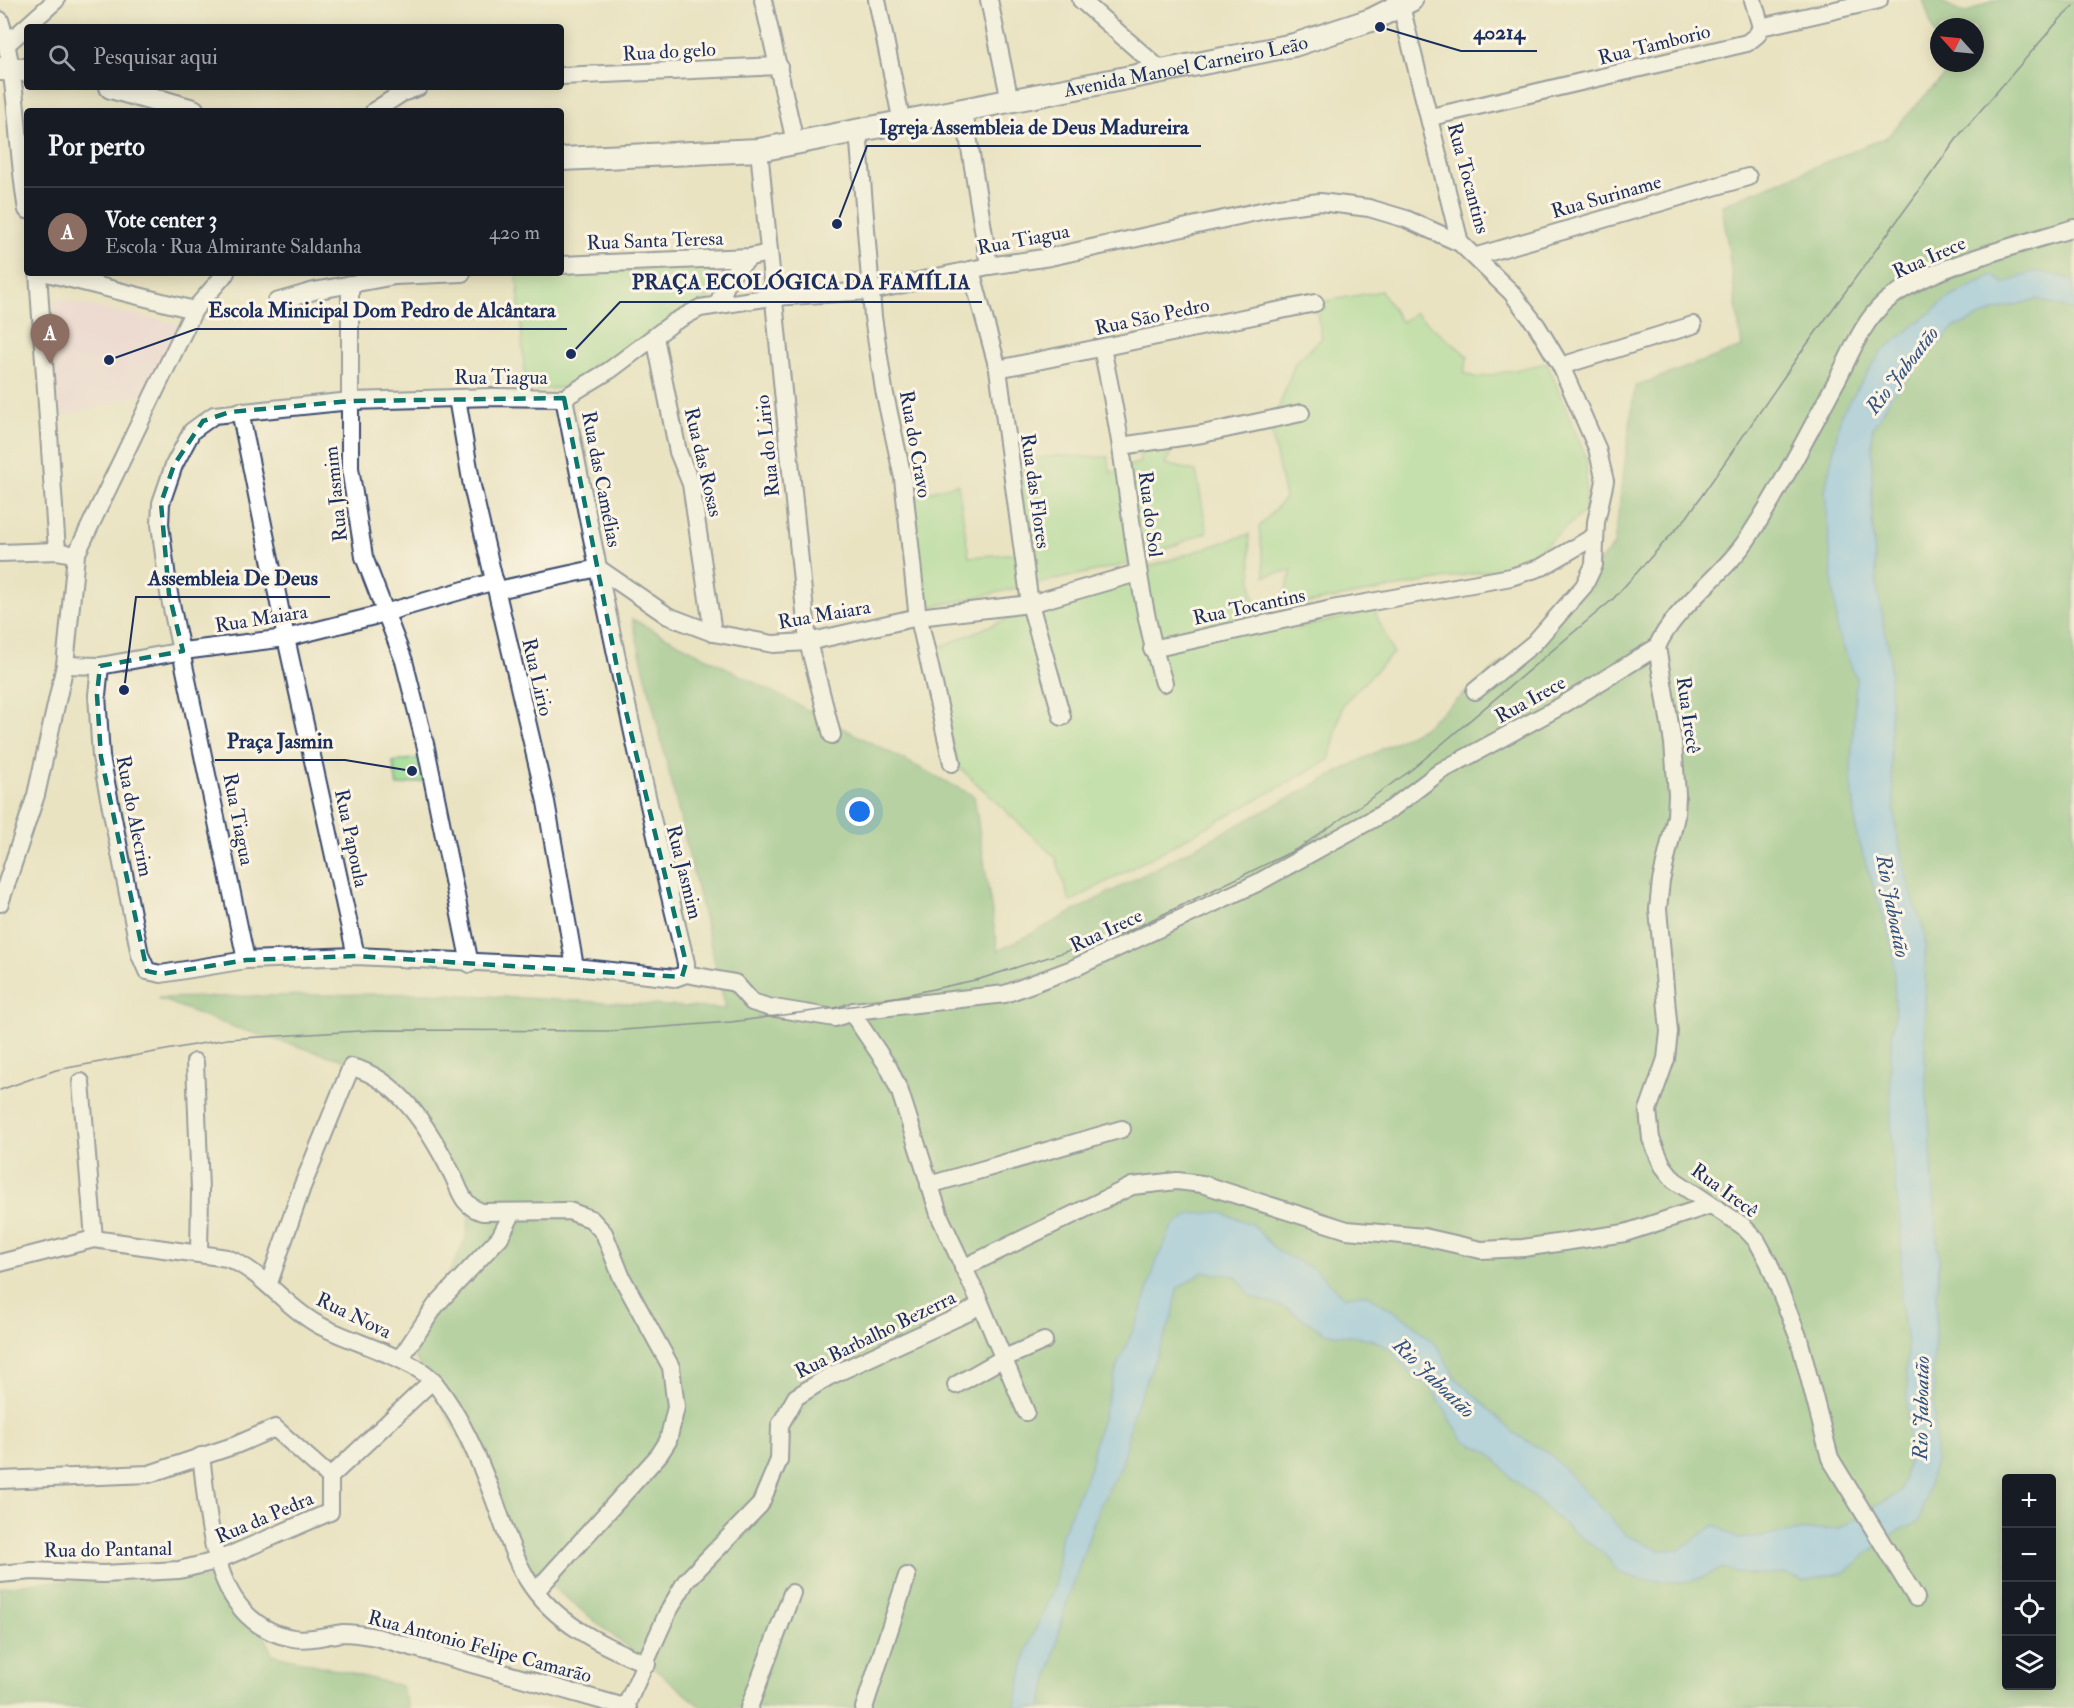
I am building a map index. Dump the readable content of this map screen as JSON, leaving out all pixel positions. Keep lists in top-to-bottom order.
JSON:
{
  "streets": {
    "main road": ["Avenida Manoel Carneiro Leão"],
    "street": [
      "Rua Tamborio",
      "Rua do gelo",
      "Rua Tocantins",
      "Rua Suriname",
      "Rua Tiagua",
      "Rua Santa Teresa",
      "Rua Irece",
      "Rua São Pedro",
      "Rua do Cravo",
      "Rua do Lirio",
      "Rua das Rosas",
      "Rua das Camélias",
      "Rua das Flores",
      "Rua Jasmim",
      "Rua do Sol",
      "Rua Maiara",
      "Rua Lirio",
      "Rua Irecê",
      "Rua do Alecrim",
      "Rua Papoula",
      "Rua Nova",
      "Rua Barbalho Bezerra",
      "Rua da Pedra",
      "Rua do Pantanal",
      "Rua Antonio Felipe Camarão"
    ]
  },
  "crossings": [
    ["Rua Tamborio", "Rua Tocantins"],
    ["Avenida Manoel Carneiro Leão", "Rua Tocantins"],
    ["Avenida Manoel Carneiro Leão", "Rua do Cravo"],
    ["Avenida Manoel Carneiro Leão", "Rua do Lirio"],
    ["Rua Tocantins", "Rua Suriname"],
    ["Rua Tocantins", "Rua Tiagua"],
    ["Rua Tocantins", "Rua do Sol"],
    ["Rua Tiagua", "Rua do Cravo"],
    ["Rua Tiagua", "Rua do Lirio"],
    ["Rua Tiagua", "Rua das Rosas"],
    ["Rua Tiagua", "Rua das Camélias"],
    ["Rua Tiagua", "Rua das Flores"],
    ["Rua Tiagua", "Rua Jasmim"],
    ["Rua Tiagua", "Rua Maiara"],
    ["Rua Tiagua", "Rua Lirio"],
    ["Rua Tiagua", "Rua do Alecrim"],
    ["Rua Tiagua", "Rua Papoula"],
    ["Rua Irece", "Rua Jasmim"],
    ["Rua Irece", "Rua Irecê"],
    ["Rua Irece", "Rua Barbalho Bezerra"],
    ["Rua São Pedro", "Rua das Flores"],
    ["Rua São Pedro", "Rua do Sol"],
    ["Rua do Cravo", "Rua Maiara"],
    ["Rua do Lirio", "Rua Maiara"],
    ["Rua das Rosas", "Rua Maiara"],
    ["Rua das Camélias", "Rua Jasmim"],
    ["Rua das Camélias", "Rua Maiara"],
    ["Rua das Flores", "Rua Maiara"],
    ["Rua Jasmim", "Rua Maiara"],
    ["Rua do Sol", "Rua Maiara"],
    ["Rua Maiara", "Rua Lirio"],
    ["Rua Maiara", "Rua do Alecrim"],
    ["Rua Maiara", "Rua Papoula"],
    ["Rua Nova", "Rua Barbalho Bezerra"],
    ["Rua Nova", "Rua da Pedra"],
    ["Rua Barbalho Bezerra", "Rua Antonio Felipe Camarão"],
    ["Rua da Pedra", "Rua do Pantanal"],
    ["Rua da Pedra", "Rua Antonio Felipe Camarão"],
    ["Rua do Pantanal", "Rua Antonio Felipe Camarão"]
  ],
  "water": ["Rio Jaboatão"],
  "places": [
    "40214",
    "Igreja Assembleia de Deus Madureira",
    "PRAÇA ECOLÓGICA DA FAMÍLIA",
    "Escola Minicipal Dom Pedro de Alcântara",
    "Assembleia De Deus",
    "Praça Jasmin"
  ],
  "north": "top left",
  "page": {
    "search": "Pesquisar aqui",
    "heading": "Por perto",
    "list": [
      {
        "mark": "A",
        "name": "Vote center 3",
        "note": "Escola · Rua Almirante Saldanha",
        "value": "420 m"
      }
    ],
    "pins": "A",
    "map_buttons": ["+", "−"]
  }
}
